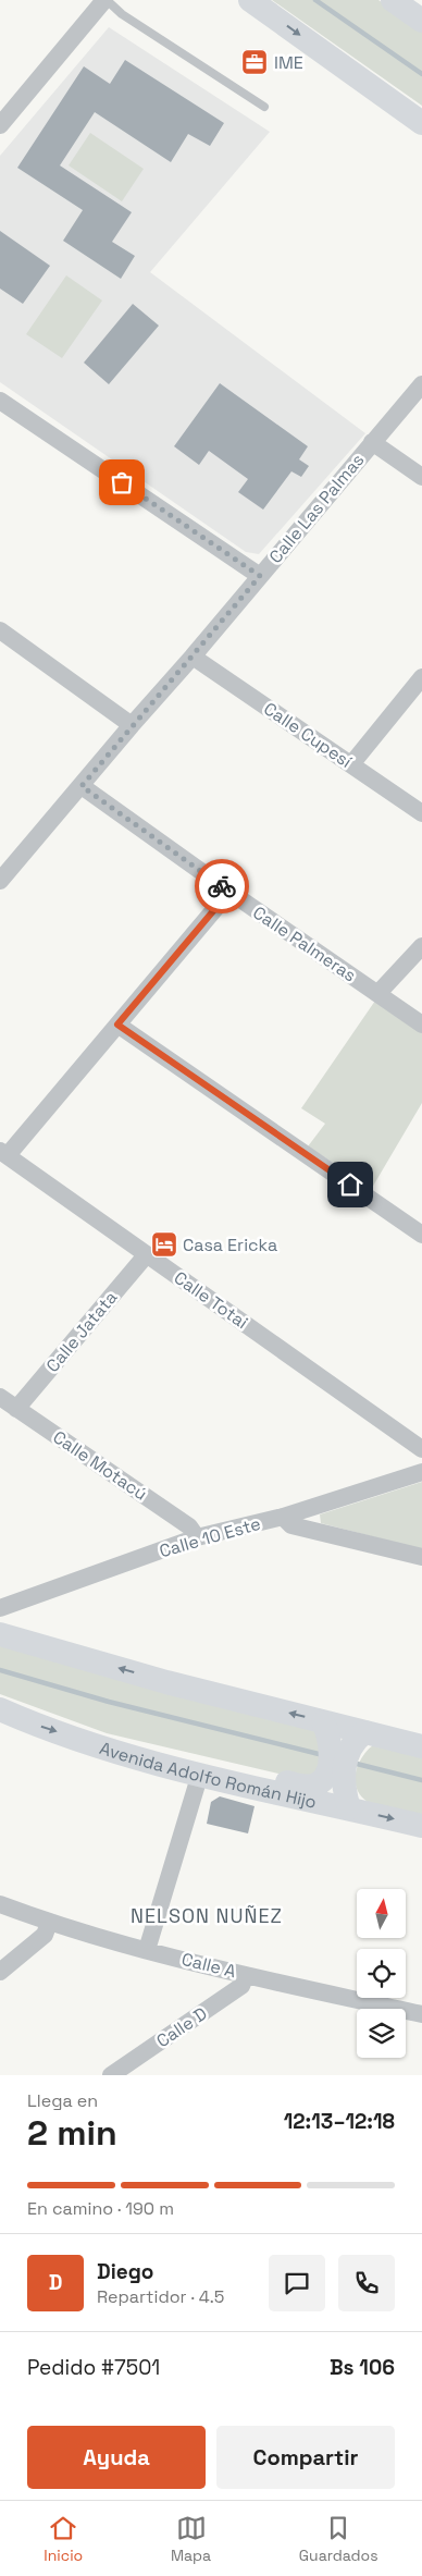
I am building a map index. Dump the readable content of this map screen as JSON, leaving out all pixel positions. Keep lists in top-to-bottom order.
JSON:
{
  "streets": {
    "main road": ["Avenida Adolfo Román Hijo"],
    "street": [
      "Calle Las Palmas",
      "Calle Cupesí",
      "Calle Palmeras",
      "Calle Totai",
      "Calle Jatata",
      "Calle Motacú",
      "Calle 10 Este",
      "Calle A",
      "Calle D"
    ]
  },
  "crossings": [
    ["Calle Las Palmas", "Calle Cupesí"],
    ["Calle Las Palmas", "Calle Palmeras"],
    ["Calle Totai", "Calle Jatata"],
    ["Calle Jatata", "Calle Motacú"],
    ["Calle Motacú", "Calle 10 Este"],
    ["Calle A", "Calle D"]
  ],
  "districts": ["NELSON NUÑEZ"],
  "places": {
    "office": ["IME"],
    "hotel": ["Casa Ericka"]
  },
  "north": "top",
  "page": {
    "heading": ["2 min", "Llega en", "12:13–12:18"],
    "panel": [
      "Diego",
      "Repartidor · 4.5",
      "Pedido #7501",
      "Bs 106"
    ],
    "bar": "En camino · 190 m",
    "round": "D",
    "buttons": ["Ayuda", "Compartir"],
    "tabs": ["Inicio", "Mapa", "Guardados"]
  }
}
